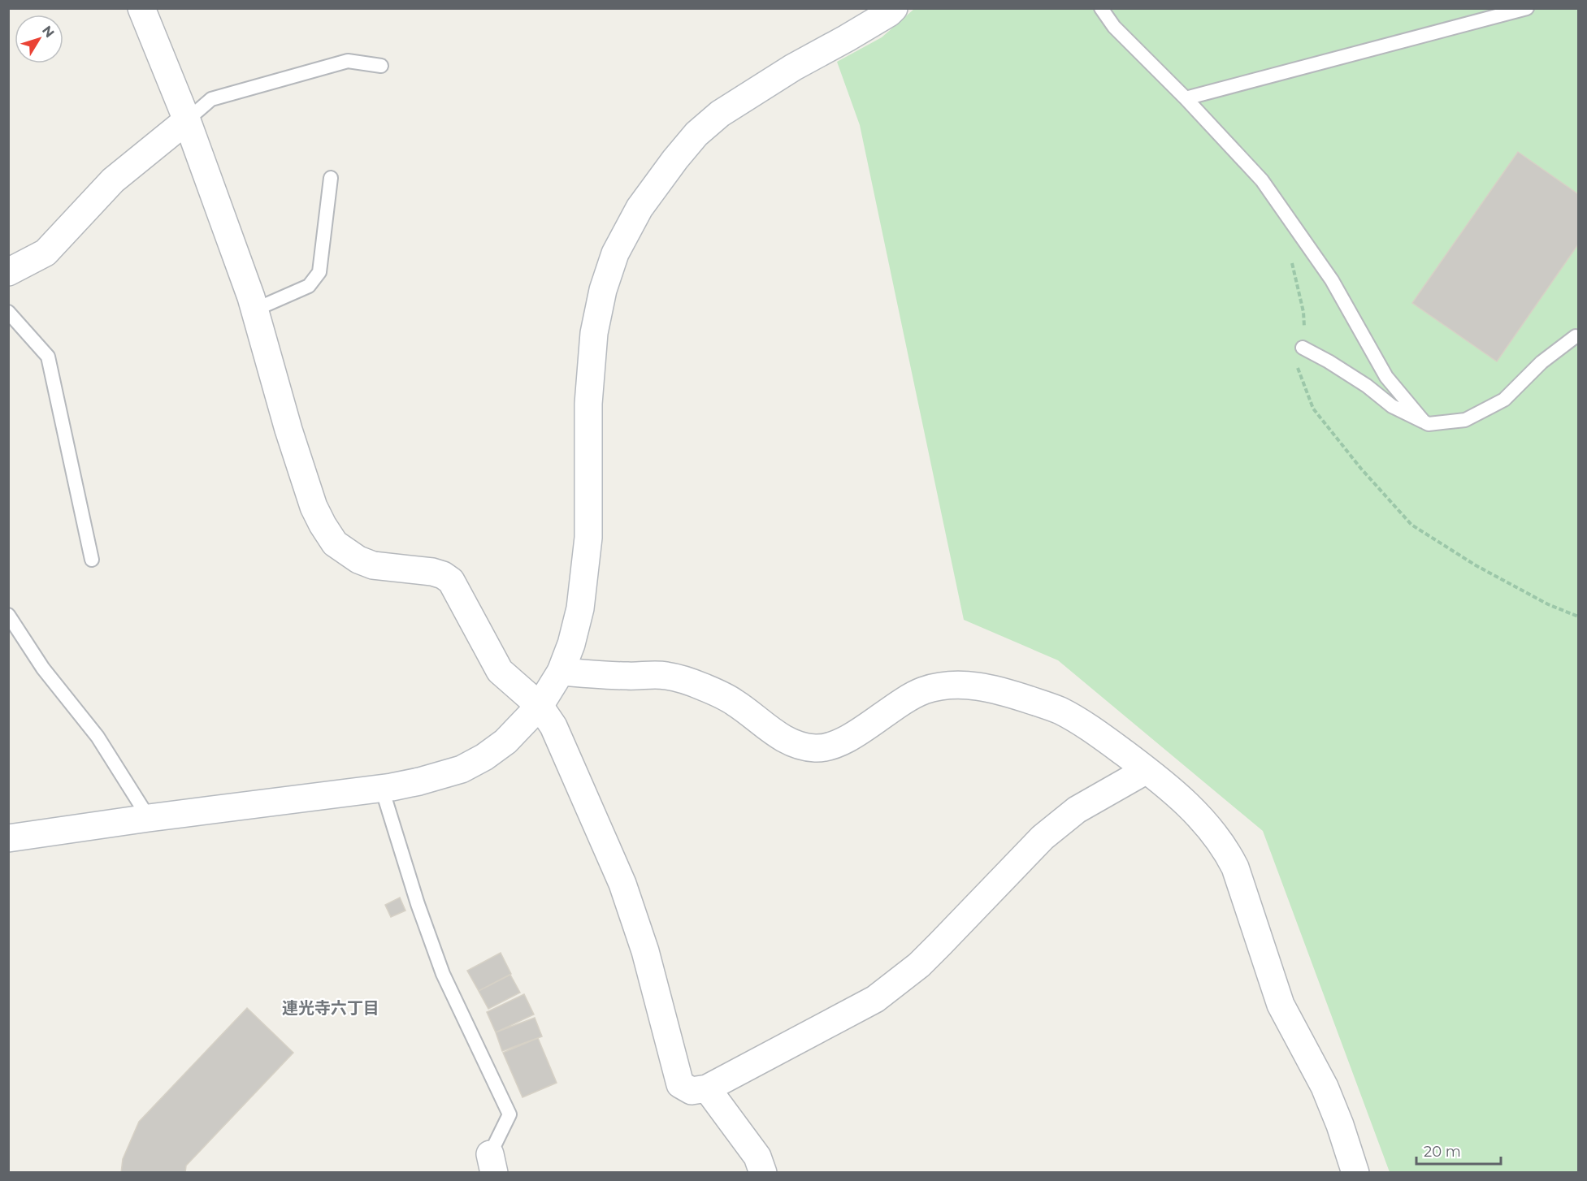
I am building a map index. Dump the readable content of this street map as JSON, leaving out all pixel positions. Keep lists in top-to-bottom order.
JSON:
{
  "districts": ["連光寺六丁目"],
  "scale_bar": "20 m",
  "north": "top right"
}
